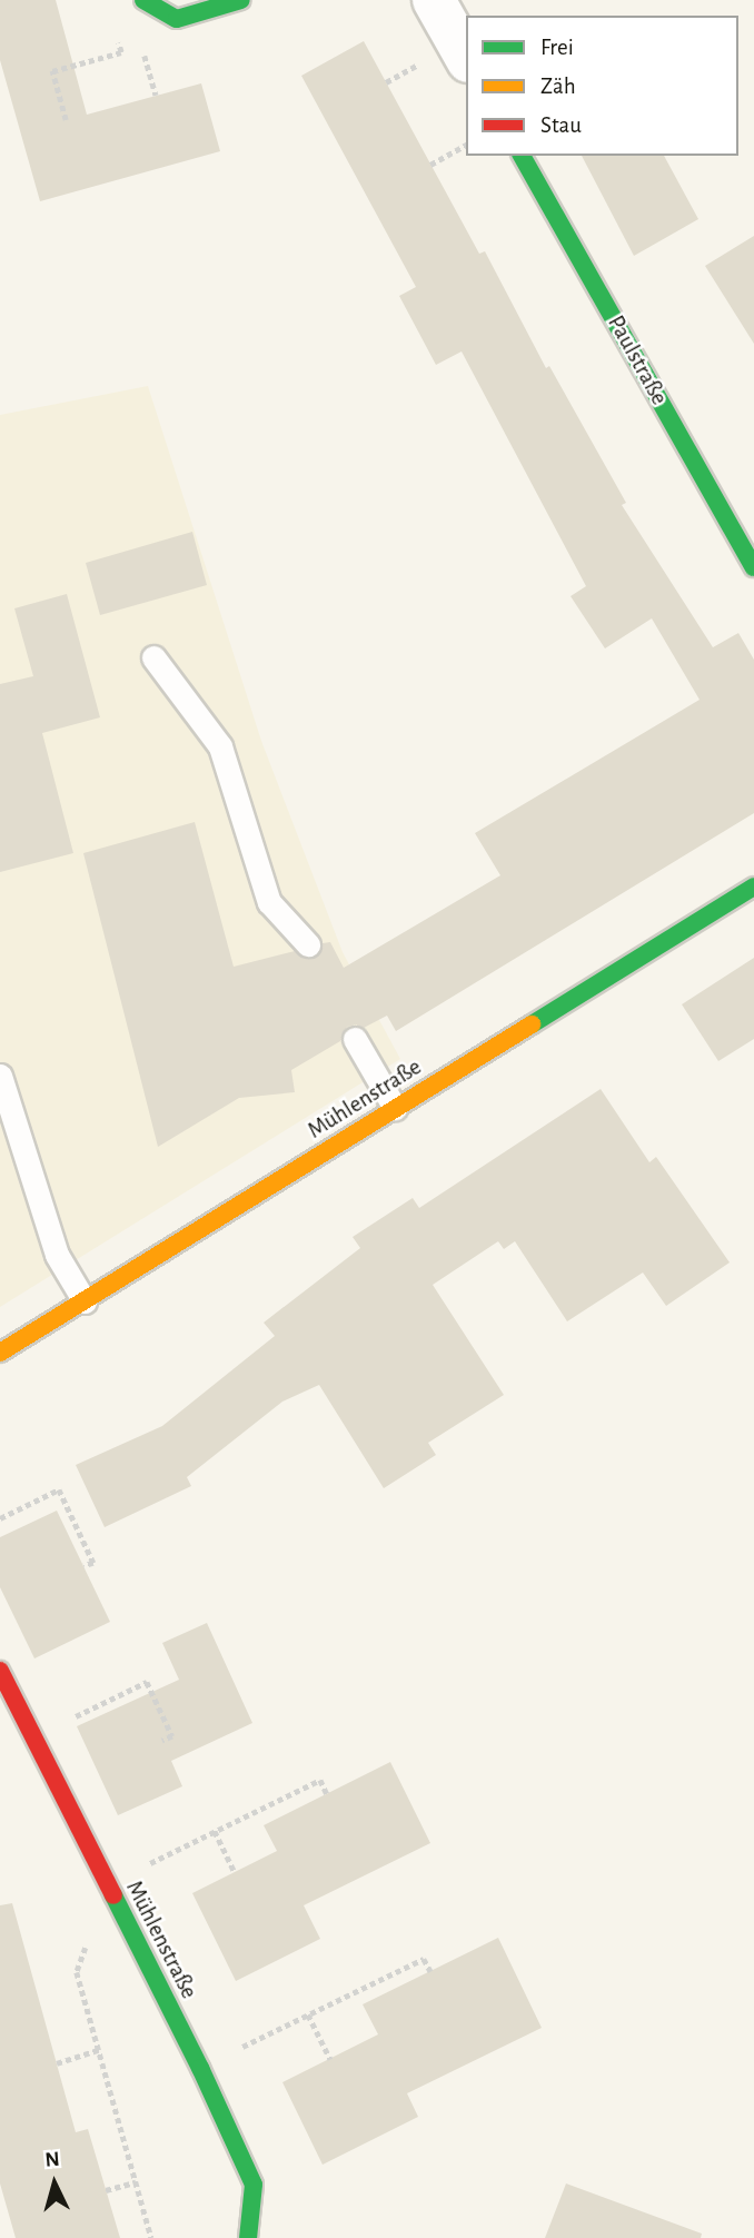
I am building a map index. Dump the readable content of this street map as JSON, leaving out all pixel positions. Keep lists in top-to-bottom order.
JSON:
{
  "streets": {
    "street": ["Paulstraße", "Mühlenstraße"]
  },
  "legend": ["Frei", "Zäh", "Stau"],
  "north": "top"
}
